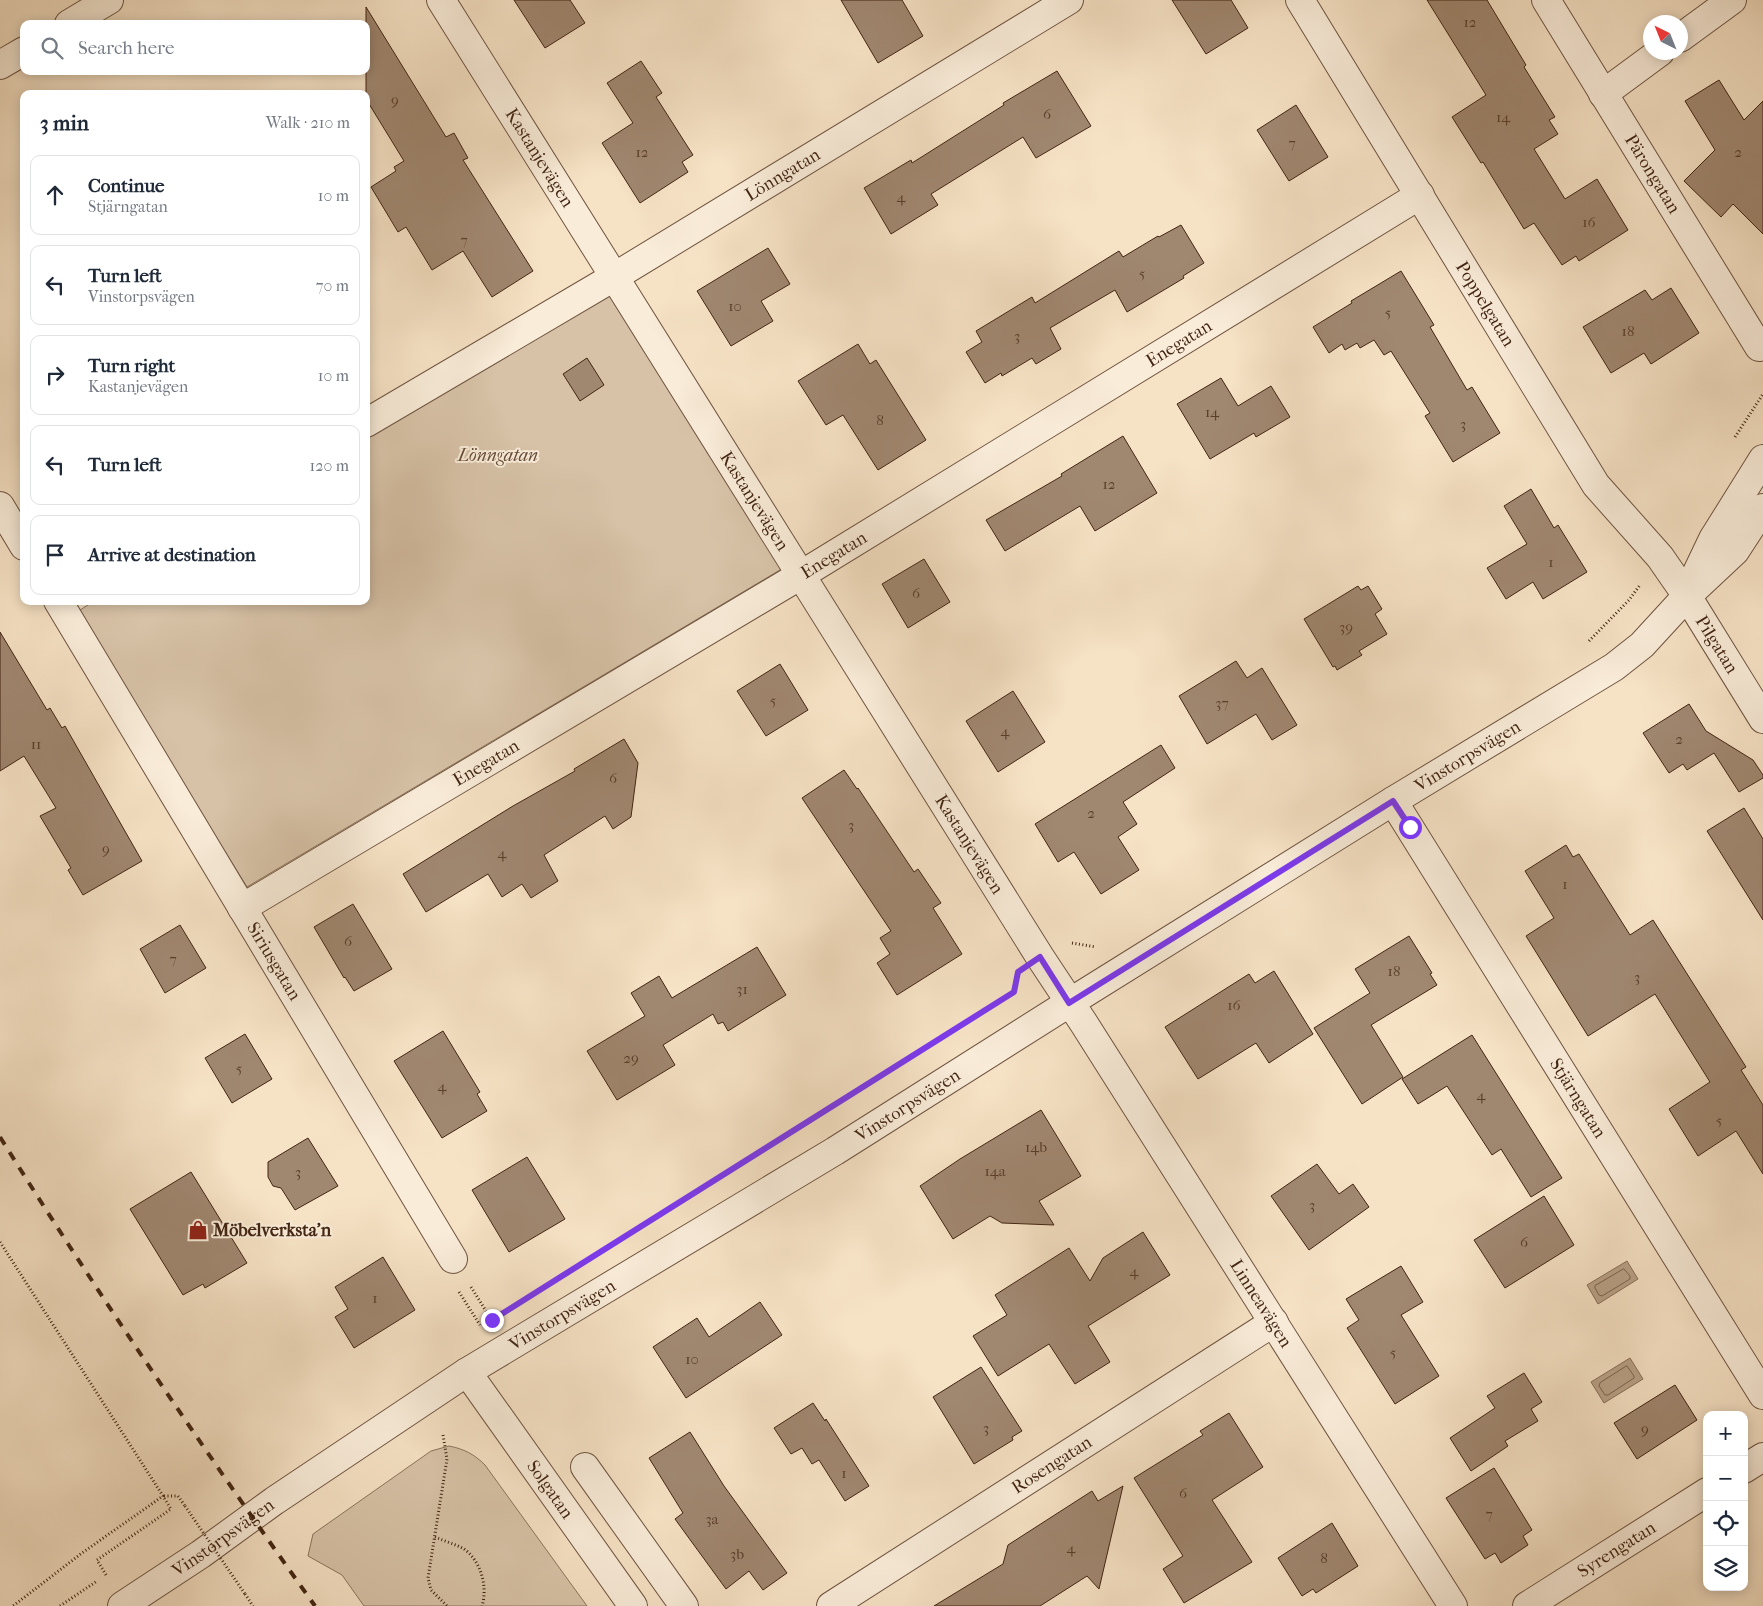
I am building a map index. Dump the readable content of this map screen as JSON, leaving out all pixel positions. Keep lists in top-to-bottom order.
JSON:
{
  "streets": {
    "street": [
      "Kastanjevägen",
      "Pärongatan",
      "Lönngatan",
      "Poppelgatan",
      "Enegatan",
      "Pilgatan",
      "Vinstorpsvägen",
      "Siriusgatan",
      "Stjärngatan",
      "Linneavägen",
      "Rosengatan",
      "Solgatan",
      "Syrengatan"
    ]
  },
  "crossings": [
    ["Kastanjevägen", "Lönngatan"],
    ["Kastanjevägen", "Enegatan"],
    ["Kastanjevägen", "Vinstorpsvägen"],
    ["Kastanjevägen", "Linneavägen"],
    ["Poppelgatan", "Enegatan"],
    ["Poppelgatan", "Pilgatan"],
    ["Poppelgatan", "Vinstorpsvägen"],
    ["Enegatan", "Siriusgatan"],
    ["Pilgatan", "Vinstorpsvägen"],
    ["Vinstorpsvägen", "Stjärngatan"],
    ["Vinstorpsvägen", "Linneavägen"],
    ["Vinstorpsvägen", "Solgatan"],
    ["Linneavägen", "Rosengatan"]
  ],
  "parks": ["Lönngatan"],
  "places": {
    "shop": ["Möbelverksta'n"]
  },
  "house_numbers": [
    "12",
    "9",
    "6",
    "14",
    "7",
    "12",
    "2",
    "4",
    "16",
    "7",
    "5",
    "10",
    "5",
    "18",
    "3",
    "14",
    "8",
    "3",
    "12",
    "1",
    "6",
    "39",
    "5",
    "37",
    "4",
    "2",
    "11",
    "6",
    "2",
    "3",
    "9",
    "4",
    "1",
    "6",
    "7",
    "18",
    "3",
    "31",
    "16",
    "29",
    "5",
    "4",
    "4",
    "5",
    "14b",
    "14a",
    "3",
    "3",
    "6",
    "4",
    "1",
    "5",
    "10",
    "3",
    "9",
    "1",
    "6",
    "7",
    "3a",
    "4",
    "3b",
    "8"
  ],
  "north": "top left",
  "page": {
    "search": "Search here",
    "heading": ["3 min", "Walk · 210 m"],
    "list": [
      ["Continue", "Stjärngatan", "10 m"],
      ["Turn left", "Vinstorpsvägen", "70 m"],
      ["Turn right", "Kastanjevägen", "10 m"],
      ["Turn left", "120 m"],
      "Arrive at destination"
    ],
    "map_buttons": ["+", "−"]
  }
}
